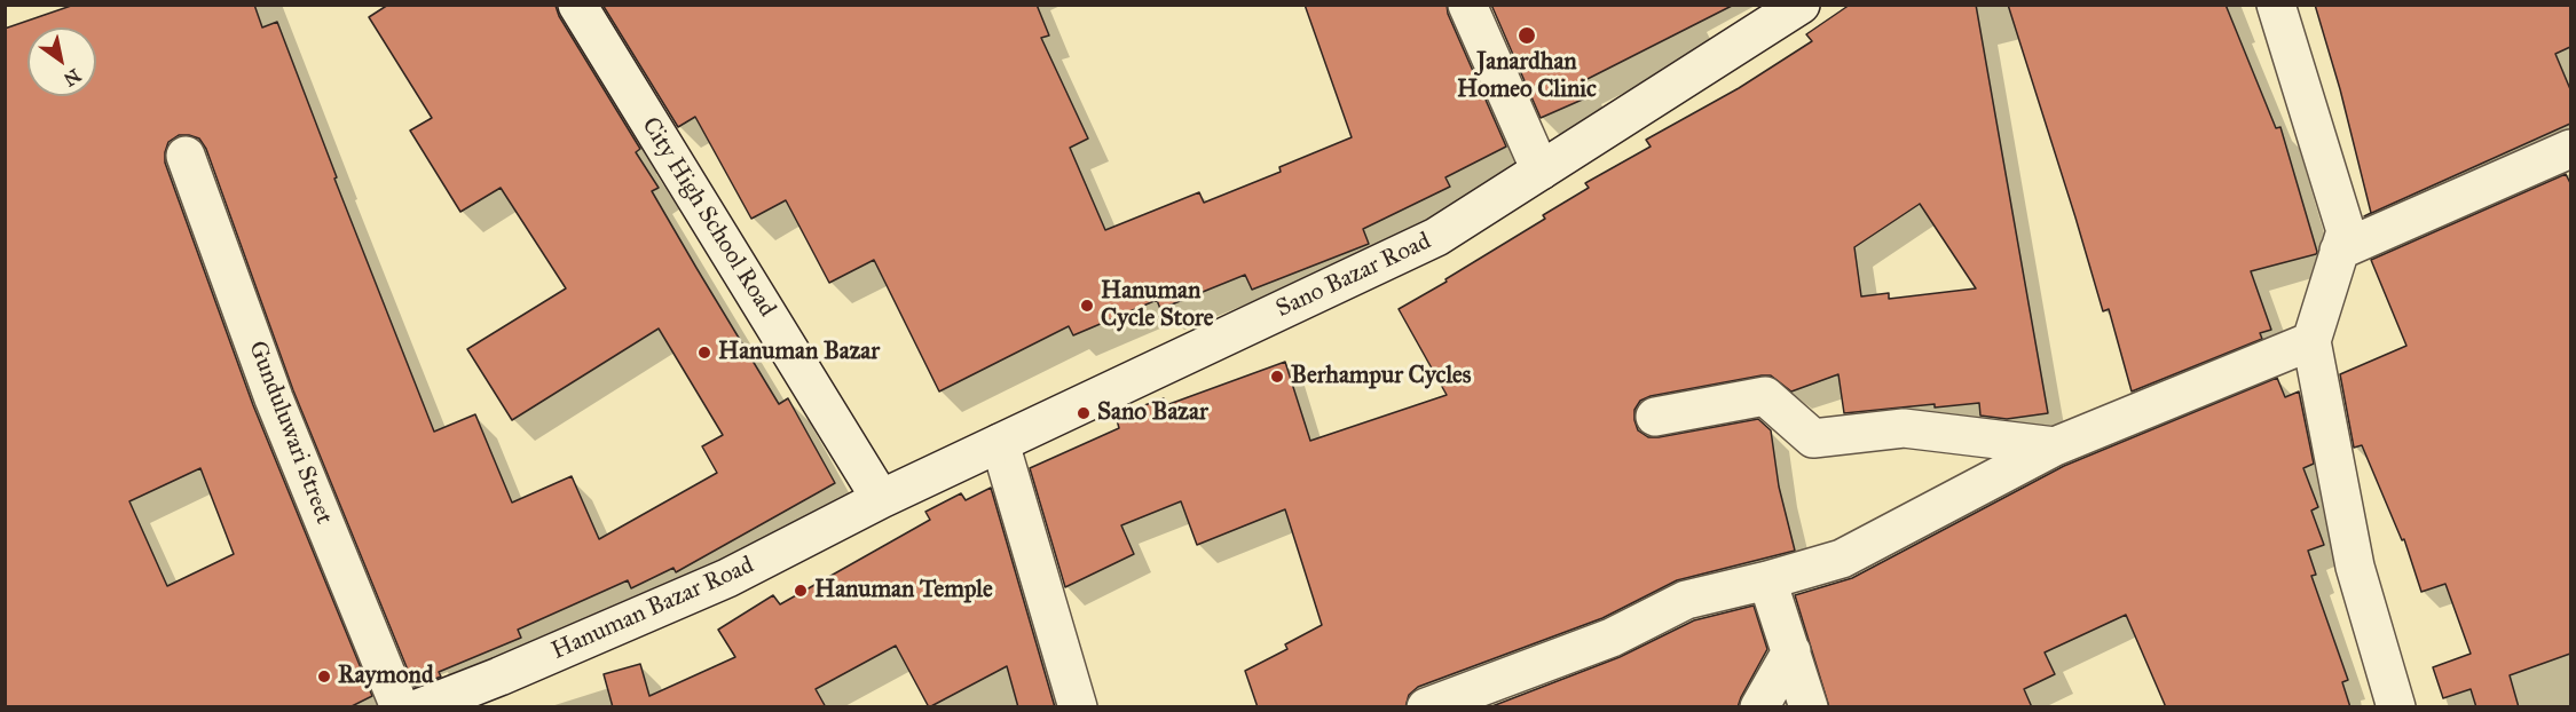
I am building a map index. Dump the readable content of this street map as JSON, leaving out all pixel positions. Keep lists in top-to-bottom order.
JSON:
{
  "streets": {
    "street": [
      "City High School Road",
      "Sano Bazar Road",
      "Gunduluwari Street",
      "Hanuman Bazar Road"
    ]
  },
  "crossings": [
    ["City High School Road", "Sano Bazar Road"],
    ["City High School Road", "Hanuman Bazar Road"],
    ["Sano Bazar Road", "Hanuman Bazar Road"]
  ],
  "places": [
    "Janardhan Homeo Clinic",
    "Hanuman Cycle Store",
    "Hanuman Bazar",
    "Berhampur Cycles",
    "Sano Bazar",
    "Hanuman Temple",
    "Raymond"
  ],
  "north": "bottom right"
}
